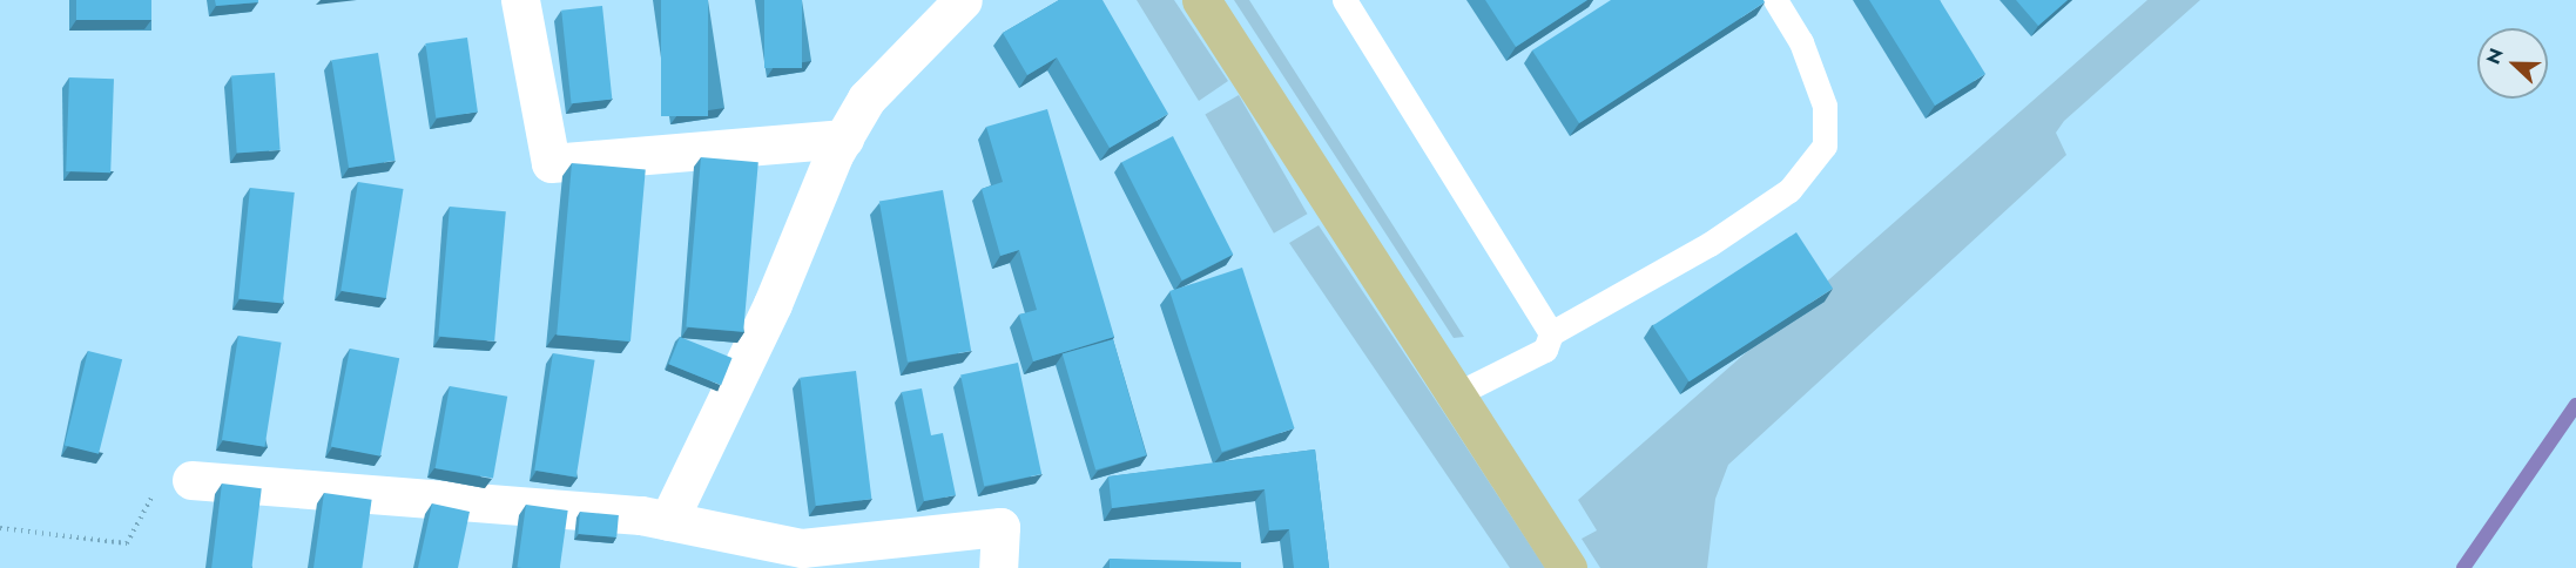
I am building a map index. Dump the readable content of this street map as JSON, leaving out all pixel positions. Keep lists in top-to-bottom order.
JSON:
{
  "north": "left"
}
